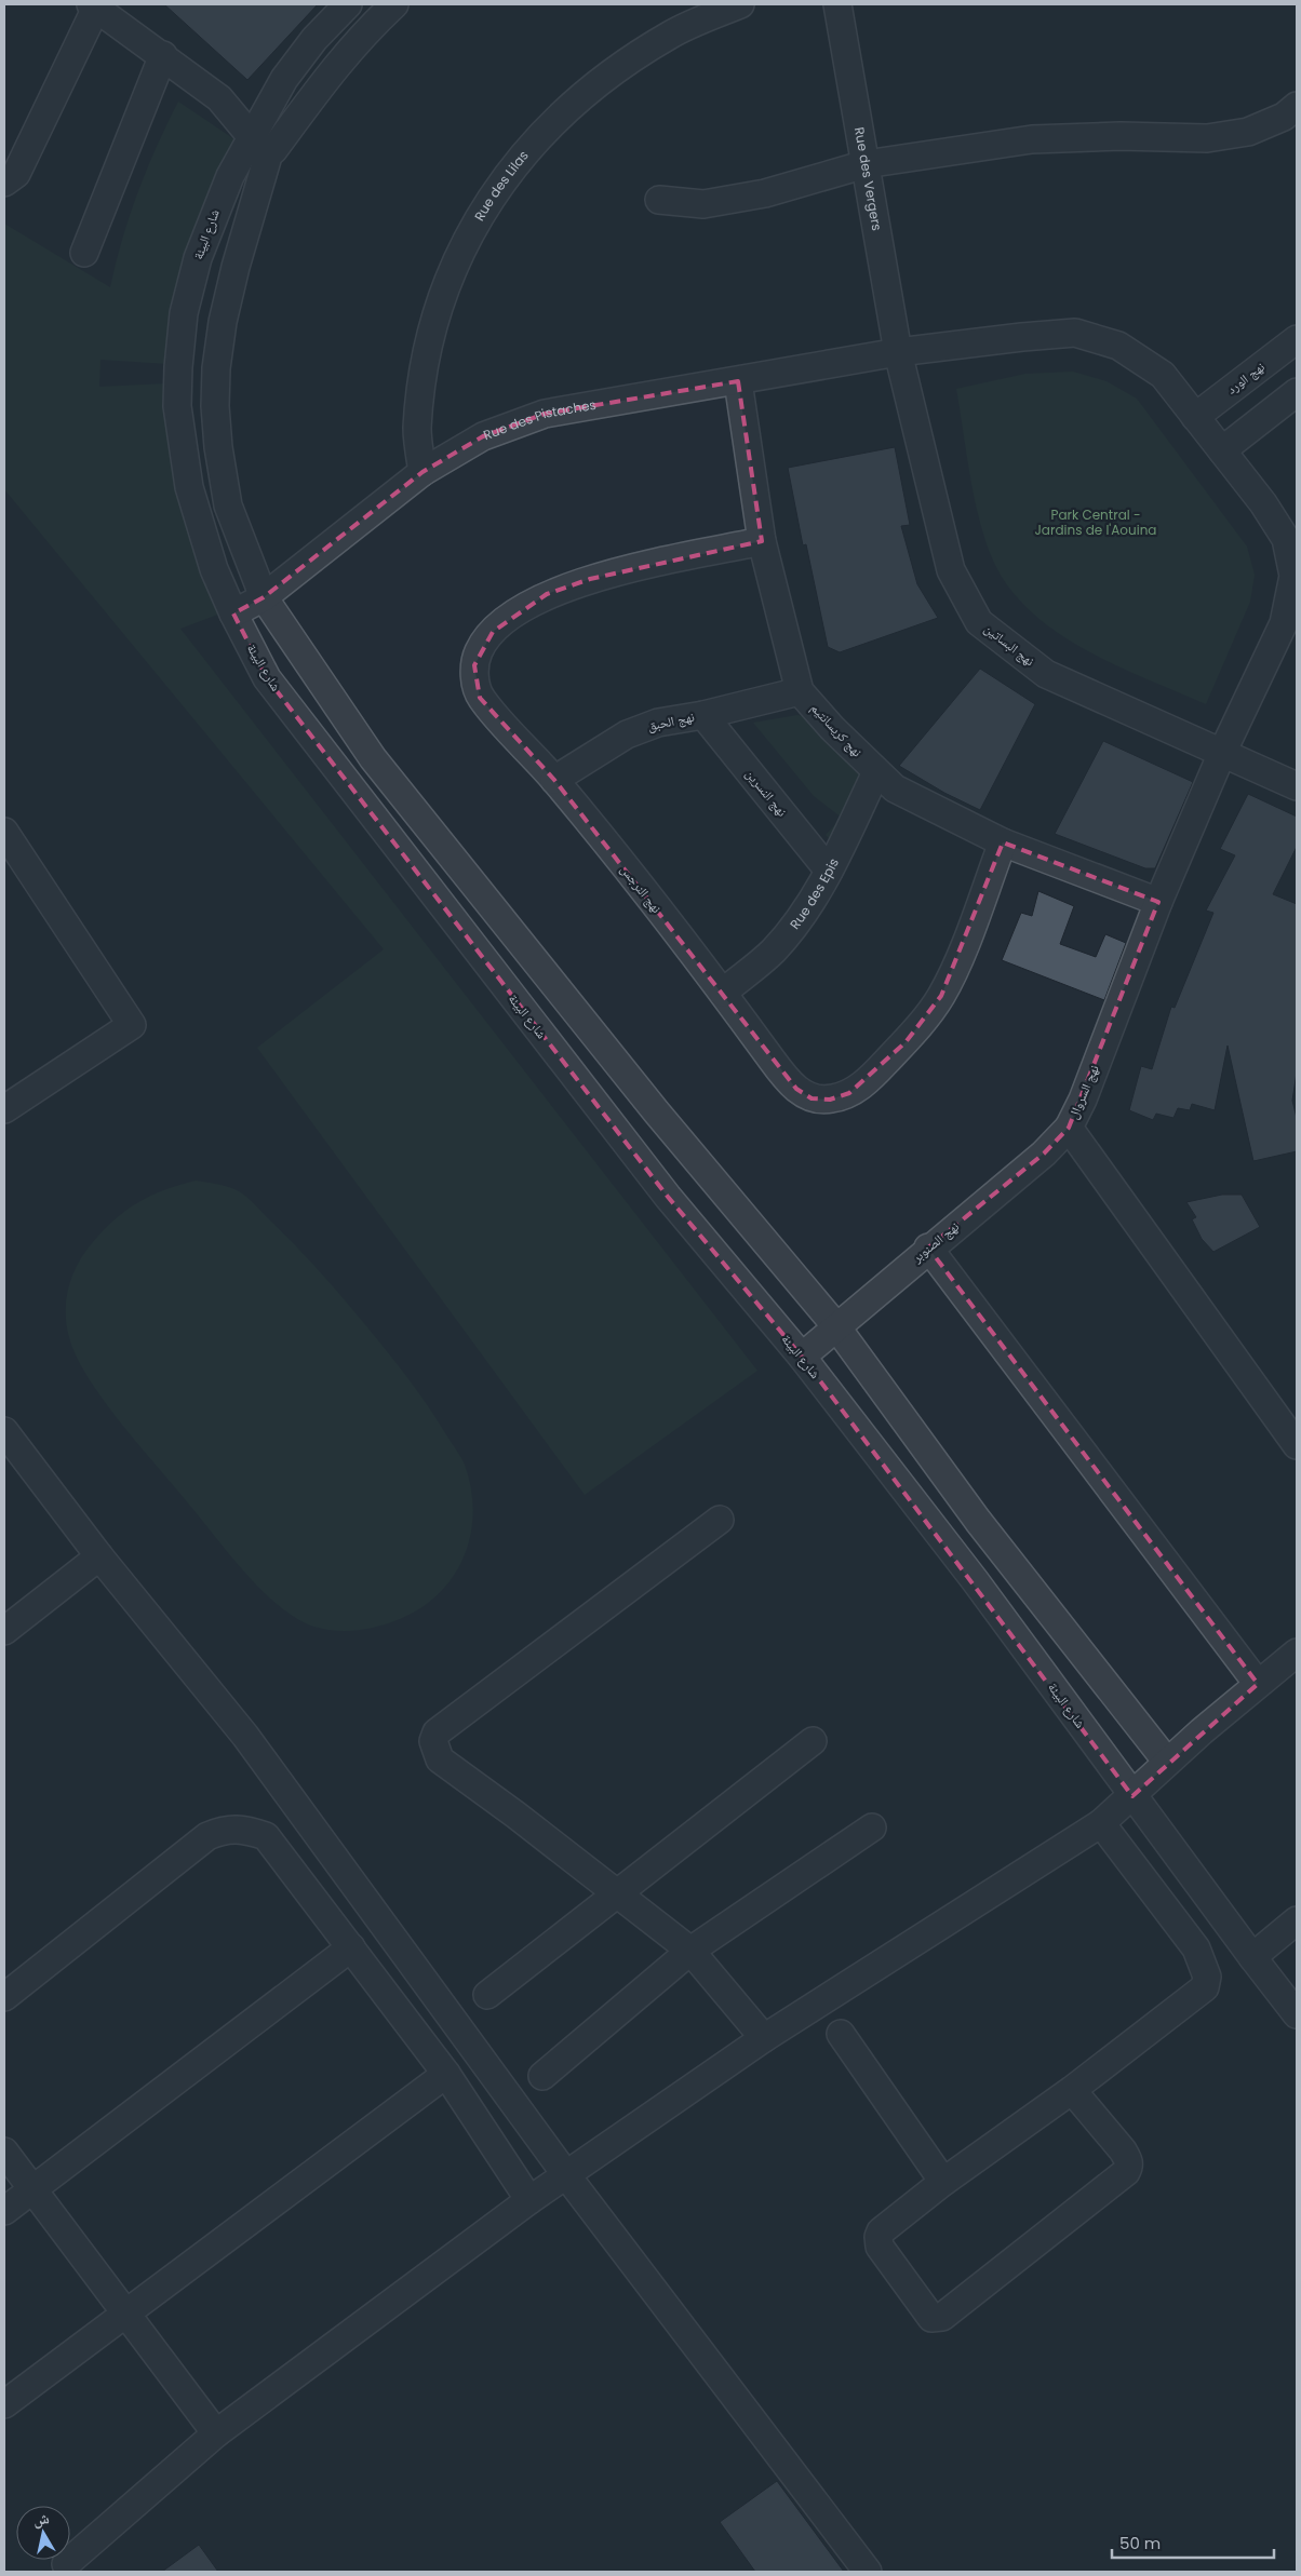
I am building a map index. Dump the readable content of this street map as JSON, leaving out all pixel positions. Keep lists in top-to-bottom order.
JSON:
{
  "streets": {
    "street": [
      "Rue des Vergers",
      "Rue des Lilas",
      "شارع البيئة",
      "نهج الورد",
      "Rue des Pistaches",
      "نهج البساتين",
      "نهج الحبق",
      "نهج كريسانتيم",
      "نهج النسرين",
      "نهج النرجس",
      "Rue des Epis",
      "نهج السروال",
      "نهج الصنوبر"
    ]
  },
  "crossings": [
    ["Rue des Vergers", "Rue des Pistaches"],
    ["Rue des Vergers", "نهج البساتين"],
    ["Rue des Lilas", "Rue des Pistaches"],
    ["شارع البيئة", "Rue des Pistaches"],
    ["شارع البيئة", "نهج الصنوبر"],
    ["نهج الورد", "Rue des Pistaches"],
    ["Rue des Pistaches", "نهج البساتين"],
    ["Rue des Pistaches", "نهج كريسانتيم"],
    ["Rue des Pistaches", "نهج السروال"],
    ["نهج البساتين", "نهج السروال"],
    ["نهج الحبق", "نهج كريسانتيم"],
    ["نهج الحبق", "نهج النسرين"],
    ["نهج الحبق", "نهج النرجس"],
    ["نهج كريسانتيم", "نهج النرجس"],
    ["نهج كريسانتيم", "Rue des Epis"],
    ["نهج كريسانتيم", "نهج السروال"],
    ["نهج النسرين", "Rue des Epis"],
    ["نهج النرجس", "Rue des Epis"],
    ["نهج السروال", "نهج الصنوبر"]
  ],
  "parks": ["Park Central - Jardins de l'Aouina"],
  "scale_bar": "50 m",
  "north": "top"
}
